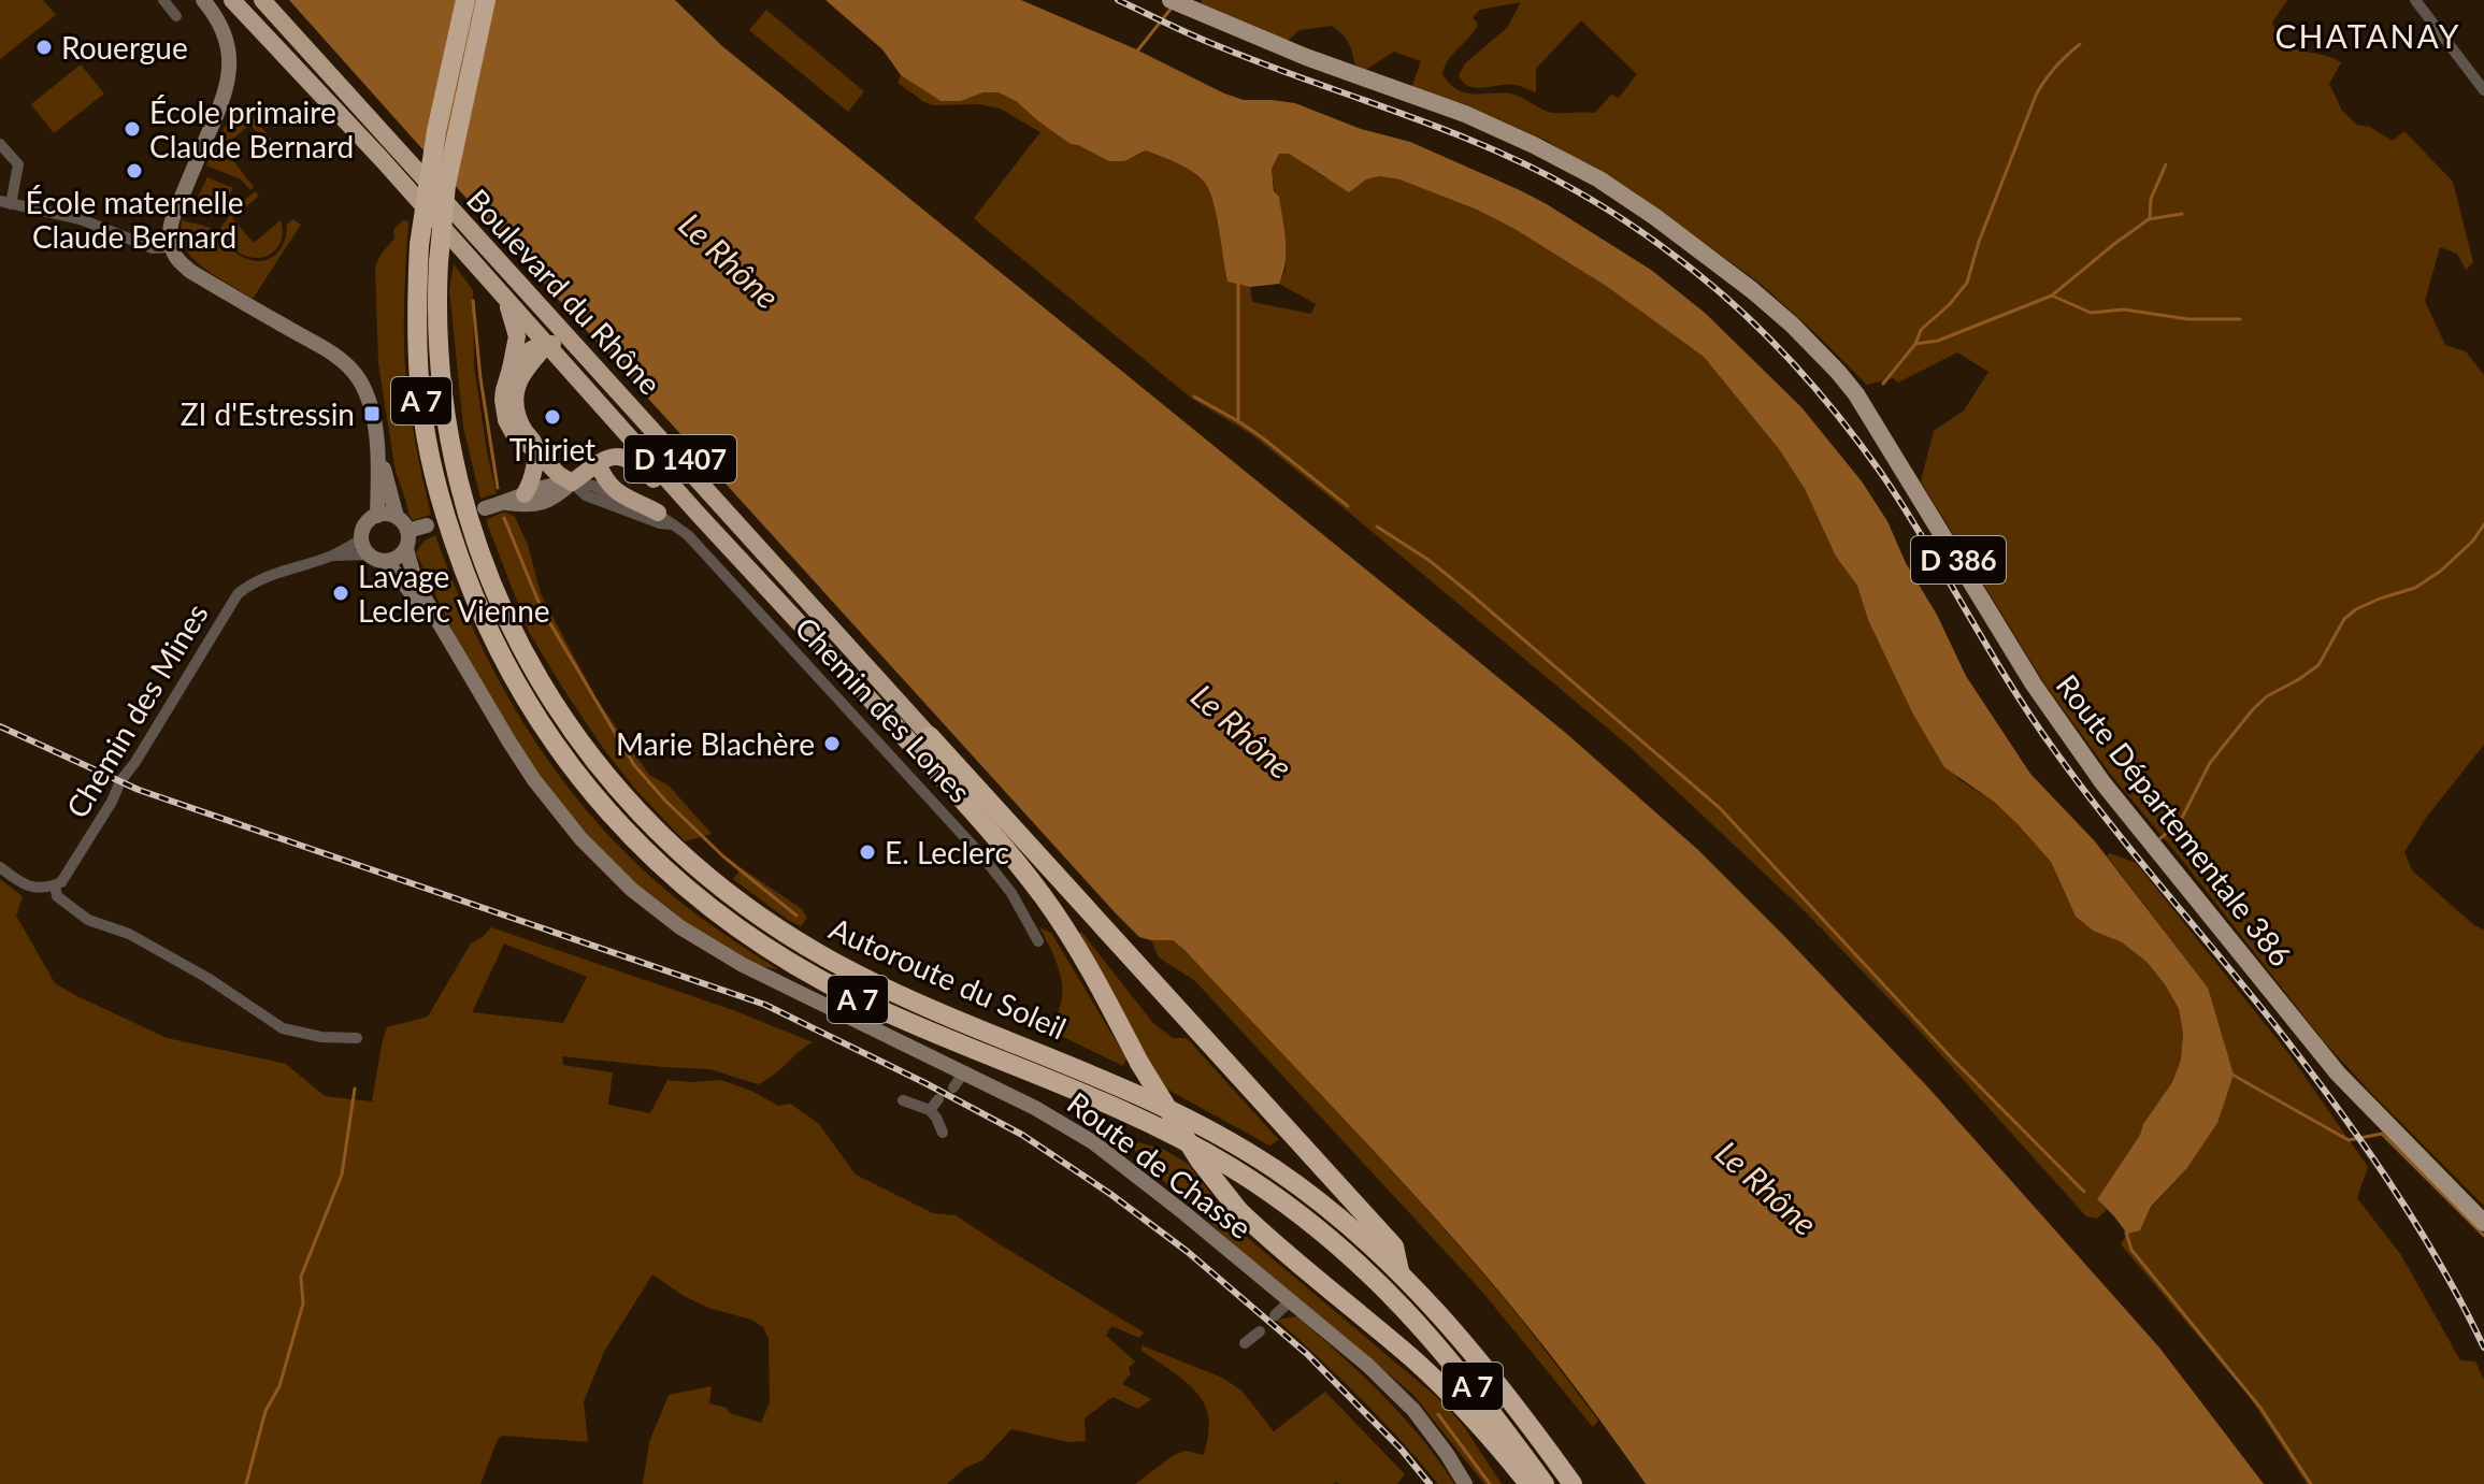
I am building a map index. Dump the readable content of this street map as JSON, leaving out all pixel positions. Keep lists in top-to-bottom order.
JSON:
{
  "streets": {
    "highway": [
      "Boulevard du Rhône",
      "A 7",
      "D 1407",
      "Autoroute du Soleil"
    ],
    "main road": ["D 386", "Route Départementale 386", "Route de Chasse"],
    "street": ["Chemin des Lones", "Chemin des Mines"]
  },
  "crossings": [
    ["Chemin des Mines", "Route de Chasse"]
  ],
  "districts": ["CHATANAY"],
  "water": ["Le Rhône"],
  "places": {
    "other": [
      "Rouergue",
      "École primaire Claude Bernard",
      "École maternelle Claude Bernard",
      "Thiriet",
      "Lavage Leclerc Vienne",
      "Marie Blachère",
      "E. Leclerc"
    ],
    "transit": ["ZI d'Estressin"]
  }
}
